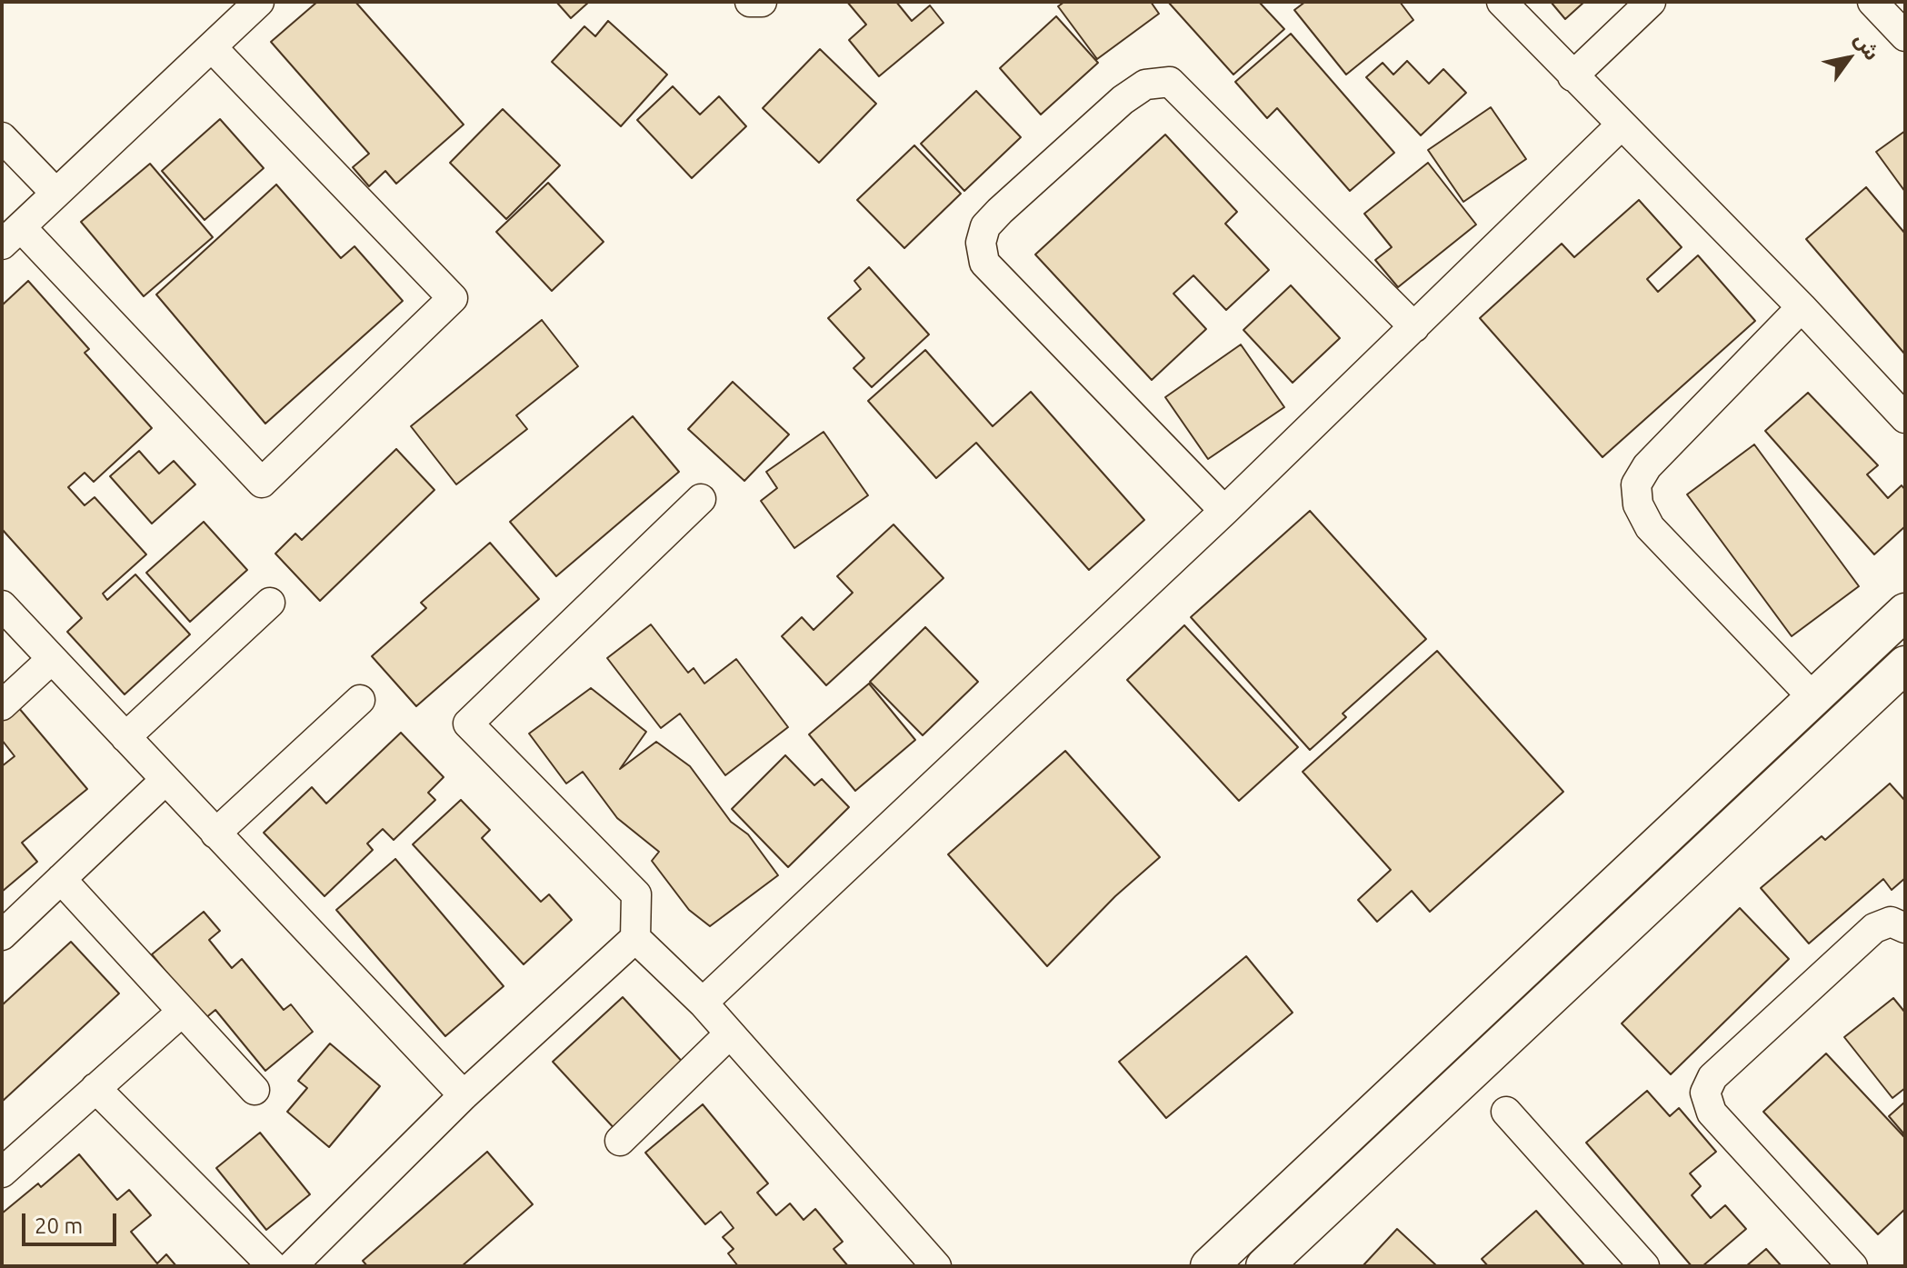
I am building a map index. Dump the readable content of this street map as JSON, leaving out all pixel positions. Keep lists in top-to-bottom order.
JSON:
{
  "scale_bar": "20 m",
  "north": "top right"
}
